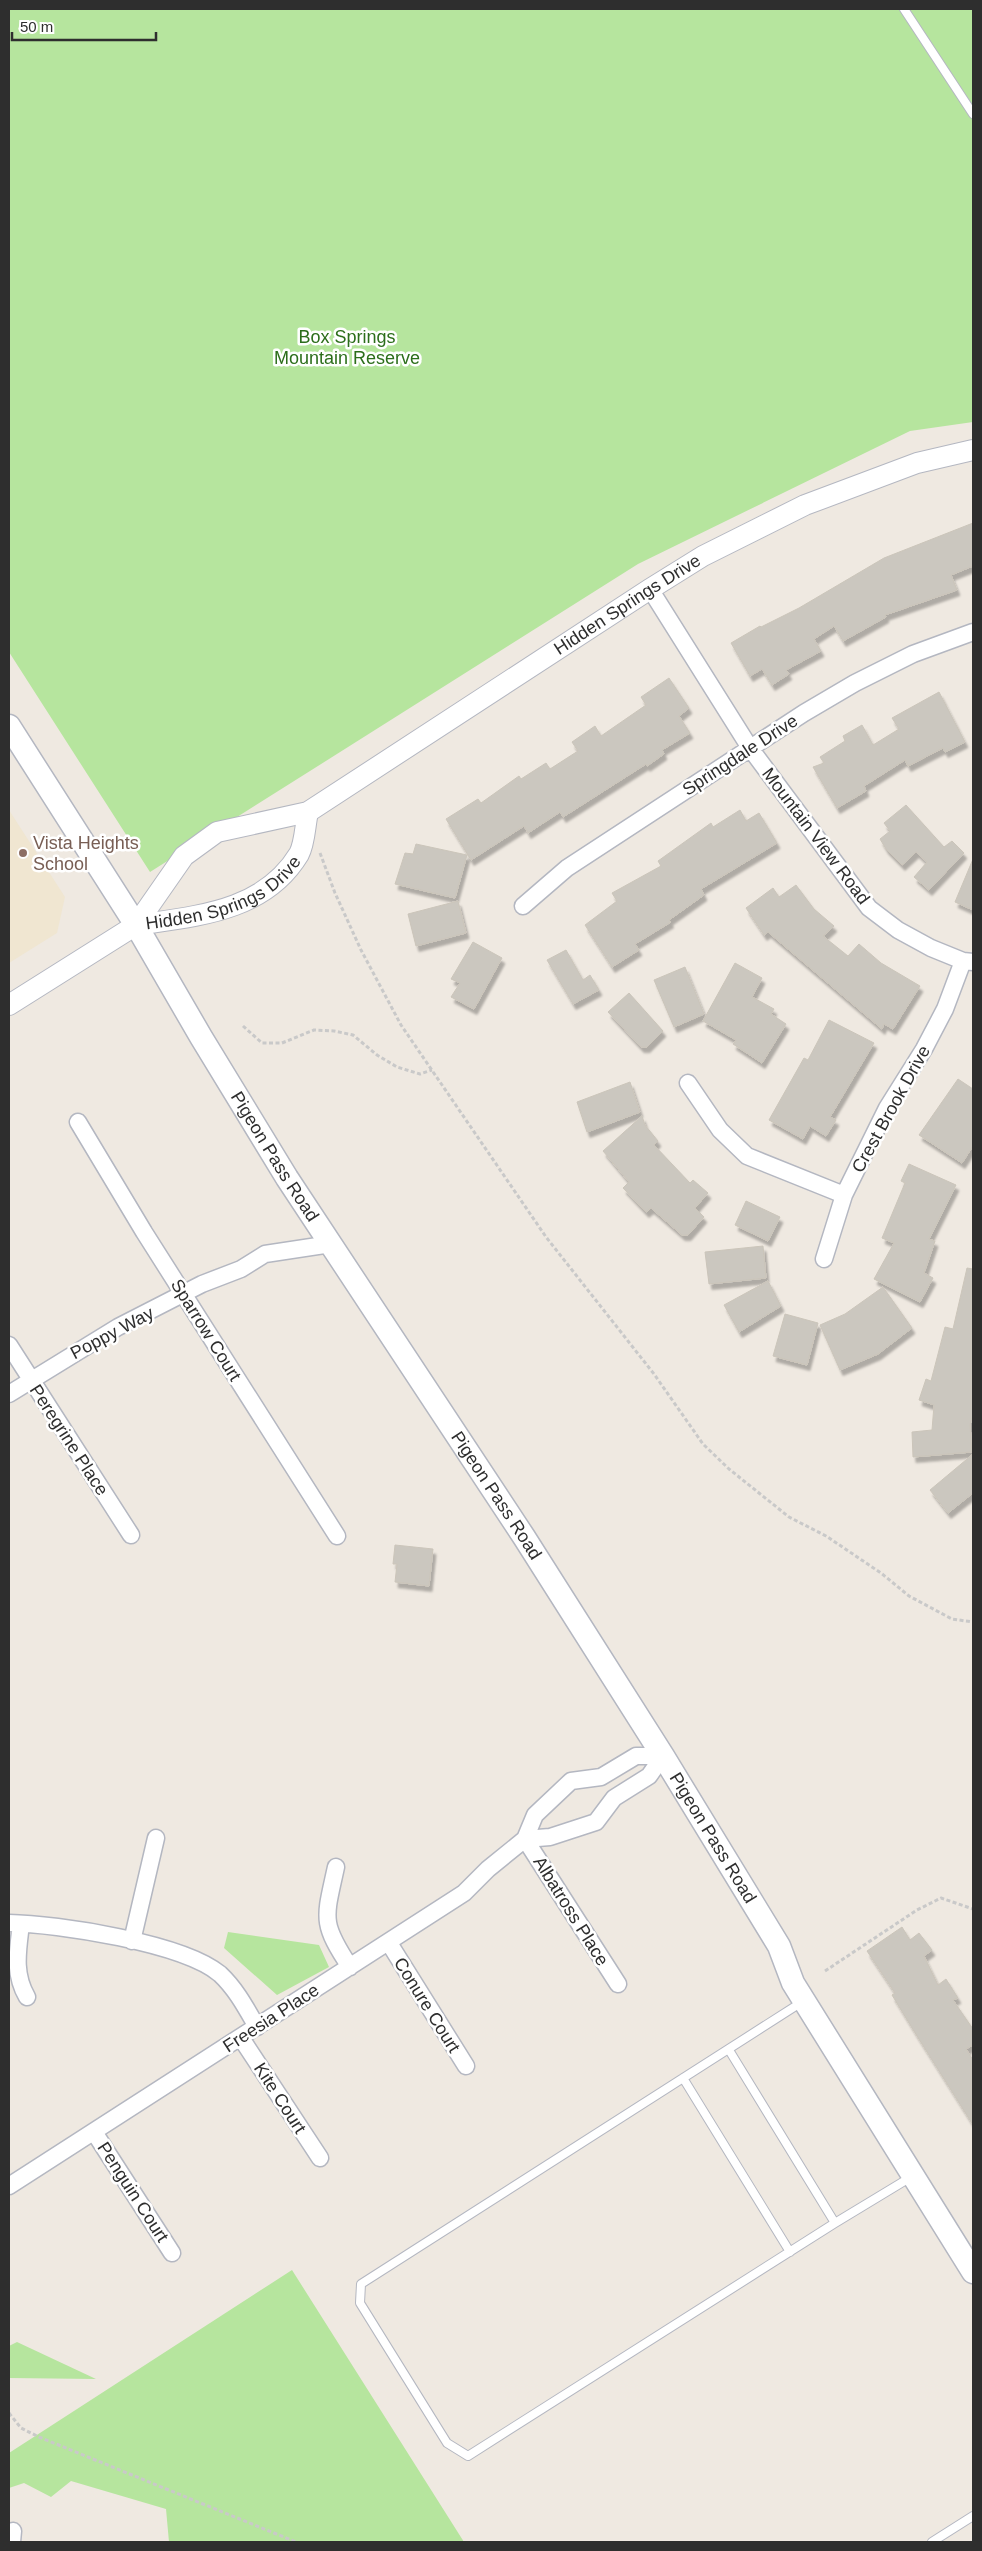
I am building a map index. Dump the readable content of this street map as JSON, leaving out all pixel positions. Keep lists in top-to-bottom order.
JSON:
{
  "streets": {
    "main road": ["Pigeon Pass Road"],
    "street": [
      "Hidden Springs Drive",
      "Springdale Drive",
      "Mountain View Road",
      "Crest Brook Drive",
      "Sparrow Court",
      "Poppy Way",
      "Peregrine Place",
      "Albatross Place",
      "Conure Court",
      "Freesia Place",
      "Kite Court",
      "Penguin Court"
    ]
  },
  "crossings": [
    ["Hidden Springs Drive", "Mountain View Road"],
    ["Hidden Springs Drive", "Pigeon Pass Road"],
    ["Springdale Drive", "Mountain View Road"],
    ["Mountain View Road", "Crest Brook Drive"],
    ["Pigeon Pass Road", "Poppy Way"],
    ["Sparrow Court", "Poppy Way"],
    ["Poppy Way", "Peregrine Place"],
    ["Albatross Place", "Freesia Place"],
    ["Conure Court", "Freesia Place"],
    ["Freesia Place", "Kite Court"],
    ["Freesia Place", "Penguin Court"]
  ],
  "parks": ["Box Springs Mountain Reserve"],
  "places": ["Vista Heights School"],
  "scale_bar": "50 m"
}
